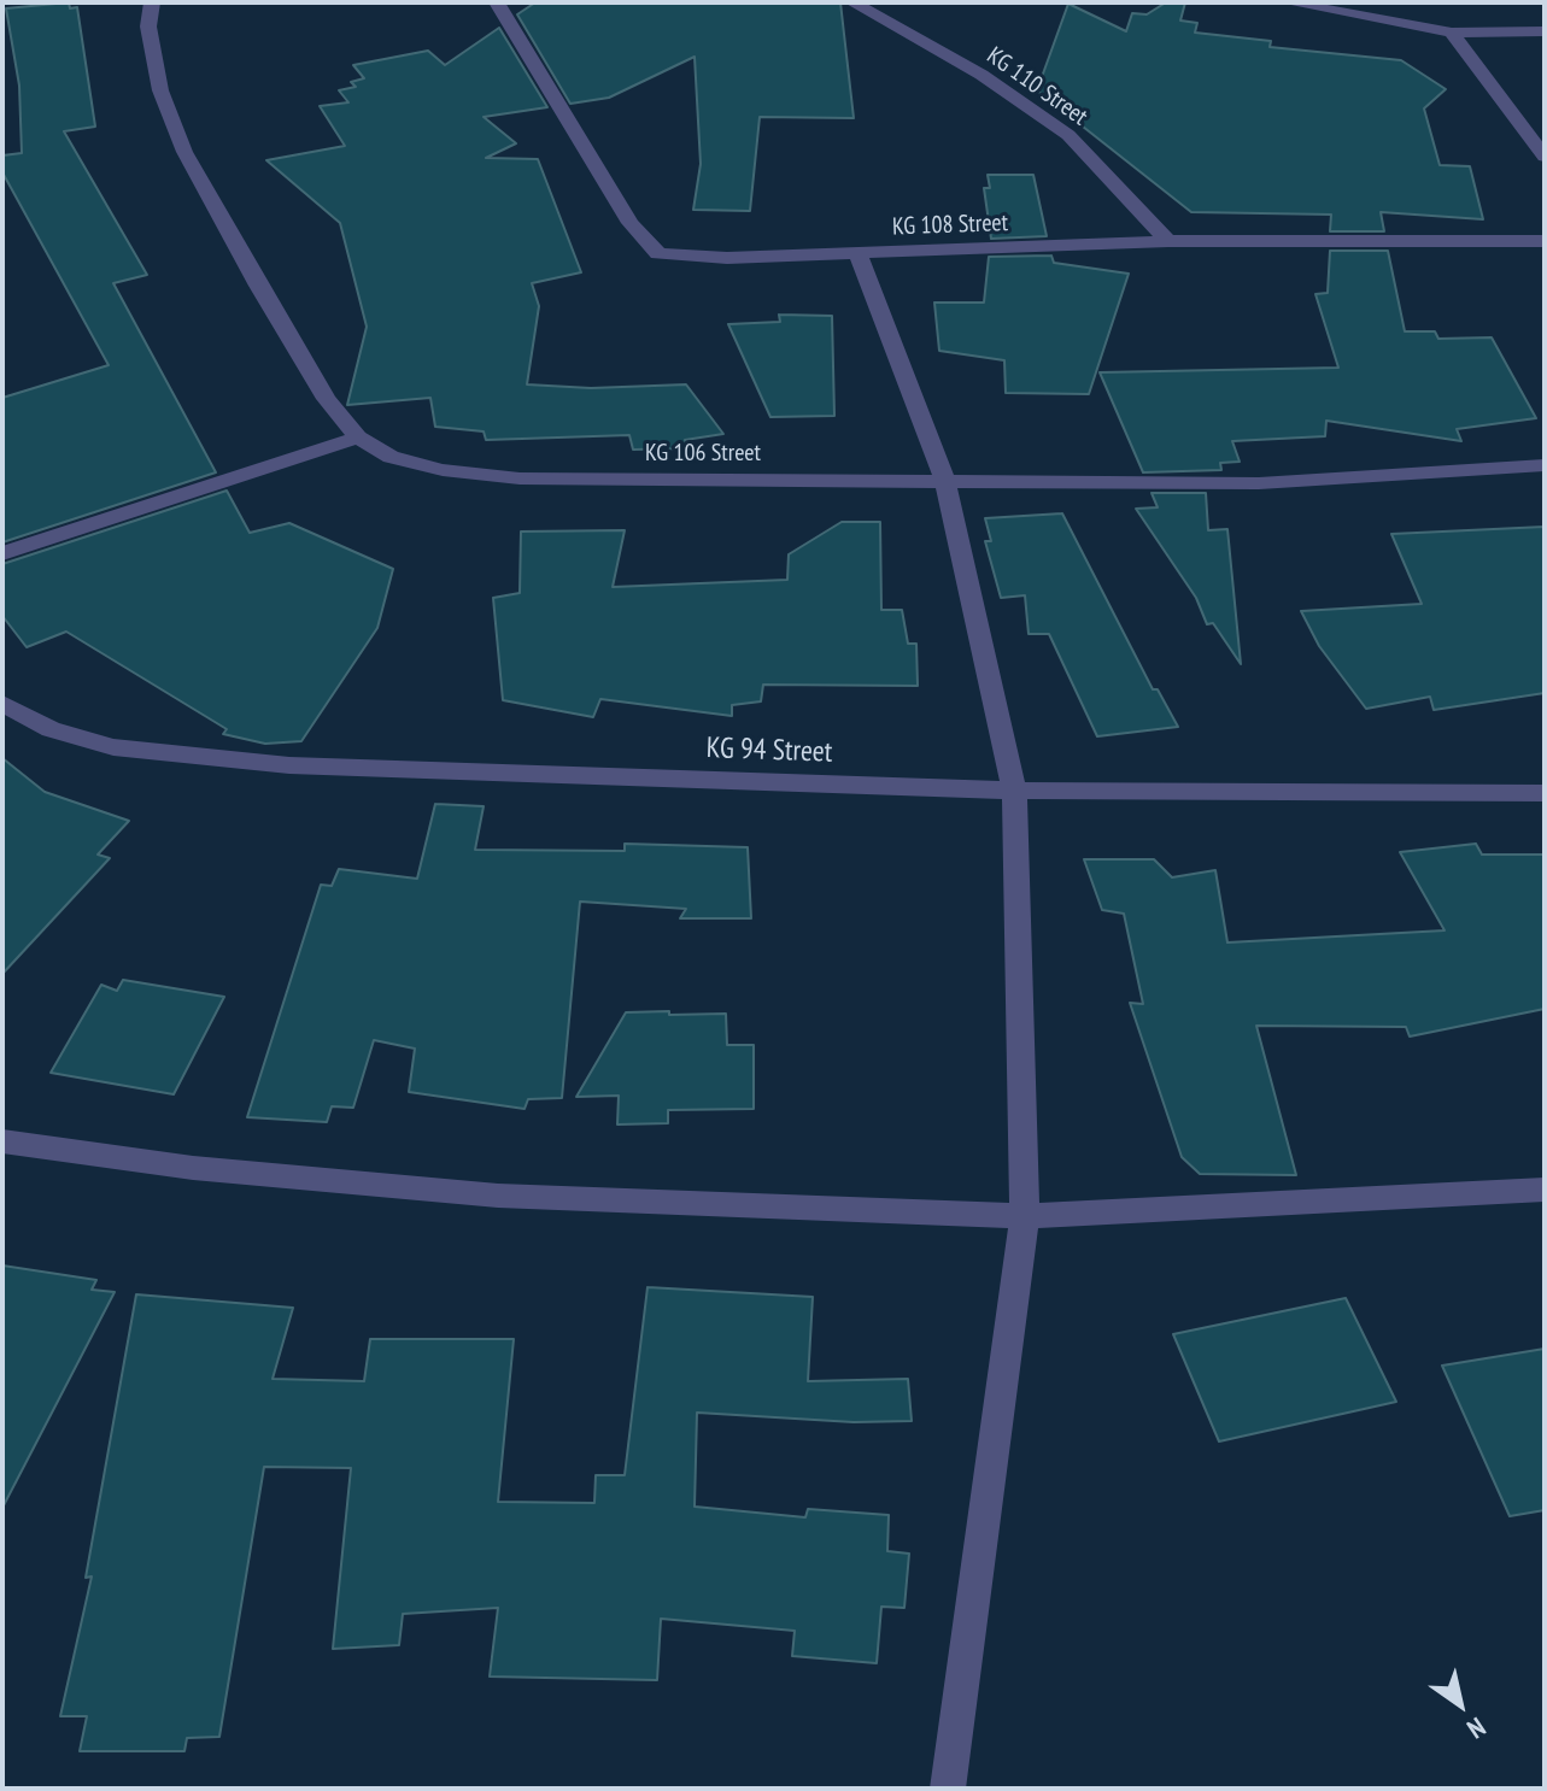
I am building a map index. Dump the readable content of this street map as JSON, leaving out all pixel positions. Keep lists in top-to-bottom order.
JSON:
{
  "streets": {
    "street": [
      "KG 110 Street",
      "KG 108 Street",
      "KG 106 Street",
      "KG 94 Street"
    ]
  },
  "crossings": [
    ["KG 110 Street", "KG 108 Street"]
  ],
  "north": "bottom right"
}
